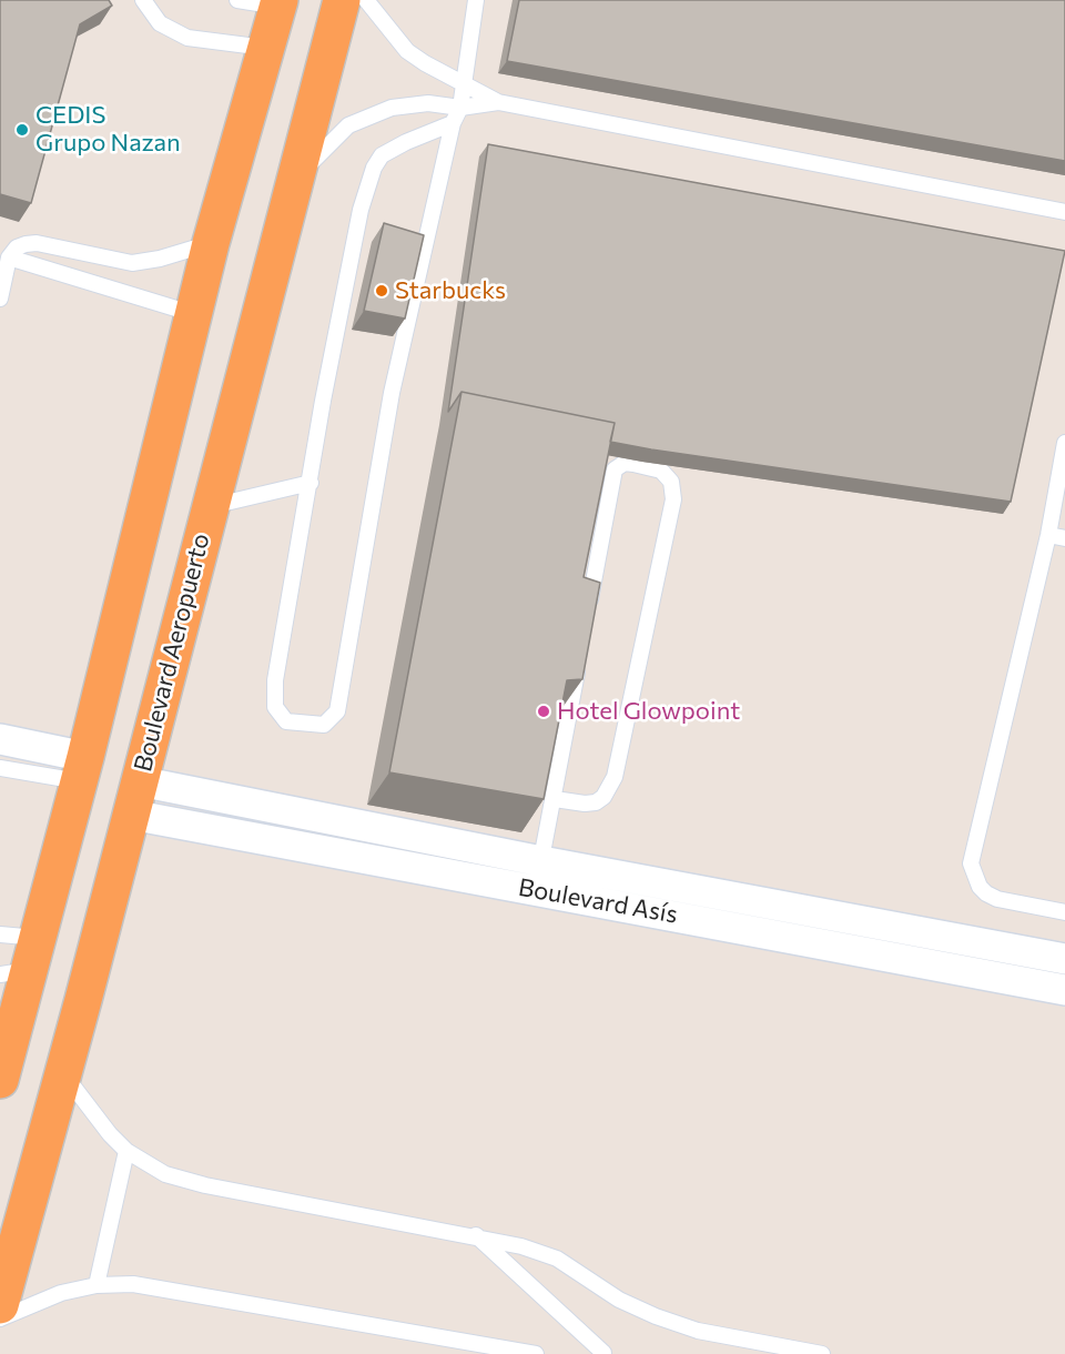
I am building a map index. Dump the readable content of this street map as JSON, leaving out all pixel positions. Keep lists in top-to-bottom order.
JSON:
{
  "streets": {
    "highway": ["Boulevard Aeropuerto"],
    "street": ["Boulevard Asís"]
  },
  "crossings": [
    ["Boulevard Aeropuerto", "Boulevard Asís"]
  ],
  "places": ["CEDIS Grupo Nazan", "Starbucks", "Hotel Glowpoint"]
}
